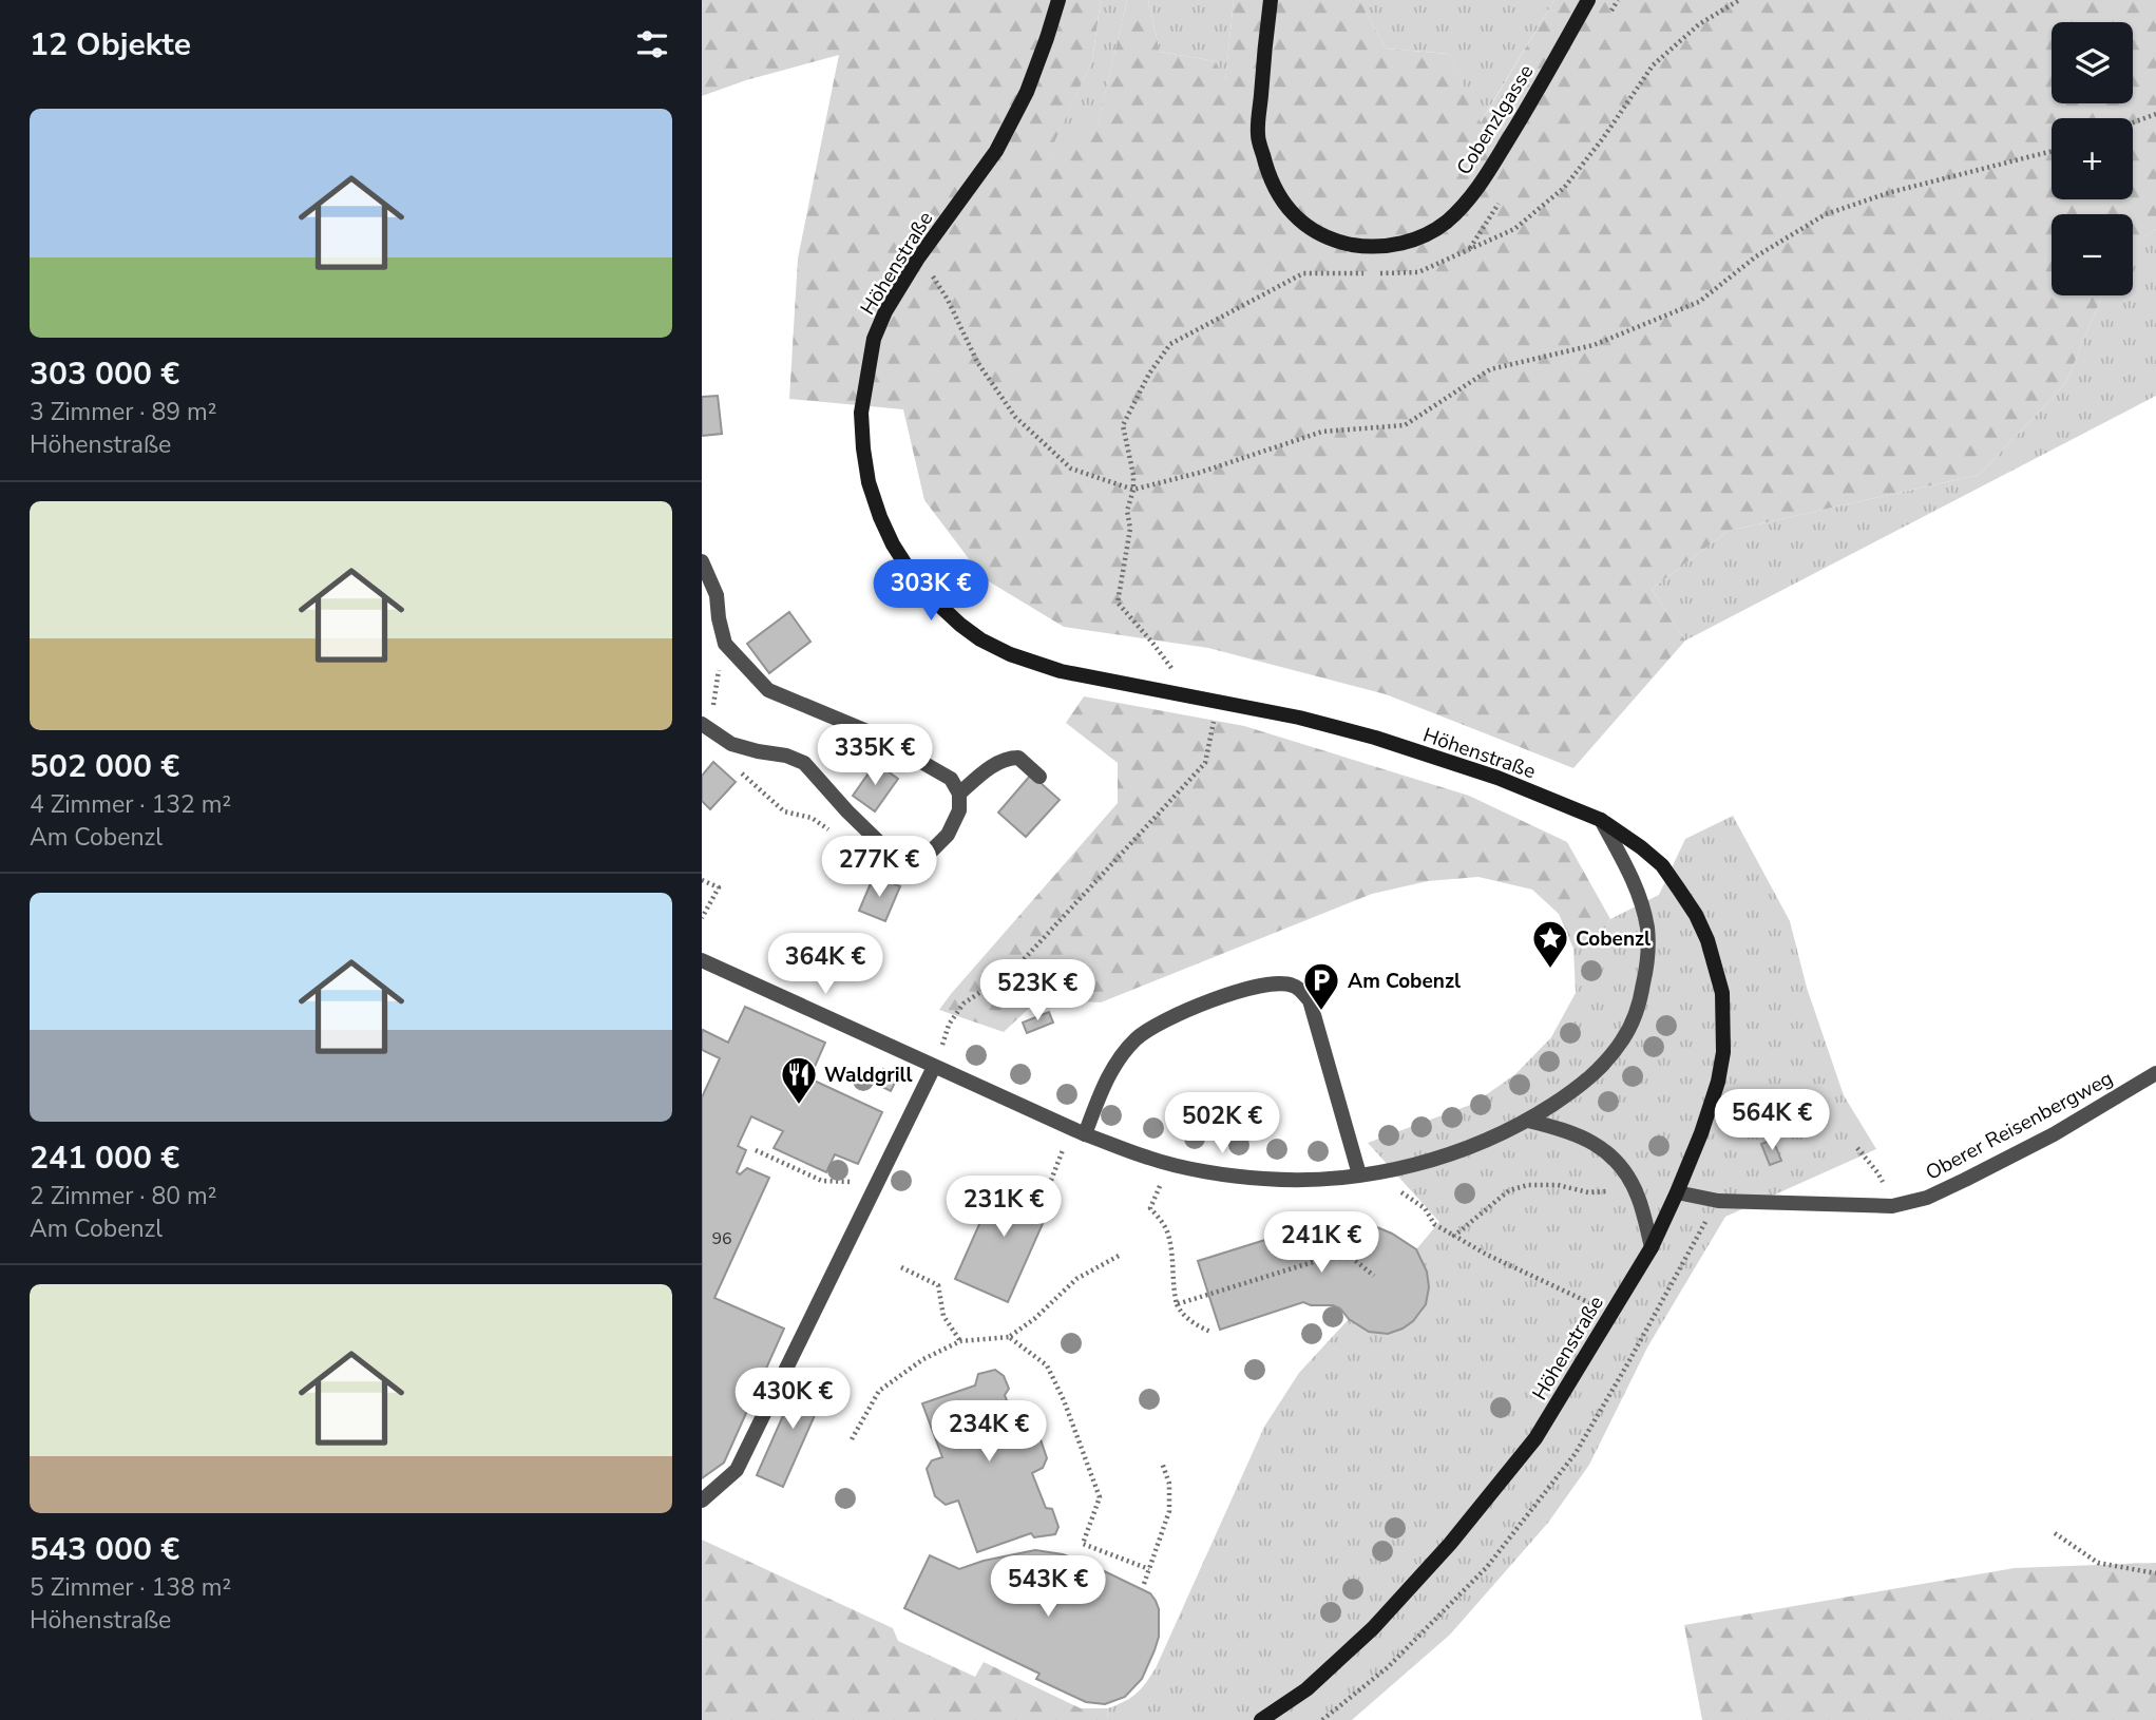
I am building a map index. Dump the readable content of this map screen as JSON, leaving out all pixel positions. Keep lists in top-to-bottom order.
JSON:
{
  "streets": {
    "street": ["Cobenzlgasse", "Höhenstraße", "Oberer Reisenbergweg"]
  },
  "crossings": [
    ["Höhenstraße", "Oberer Reisenbergweg"]
  ],
  "places": {
    "place": ["Cobenzl"],
    "parking": ["Am Cobenzl"],
    "restaurant": ["Waldgrill"]
  },
  "house_numbers": ["96"],
  "page": {
    "heading": "12 Objekte",
    "map_buttons": ["+", "−"],
    "list": [
      {
        "name": "303 000 €",
        "note": "3 Zimmer · 89 m² · Höhenstraße"
      },
      {
        "name": "502 000 €",
        "note": "4 Zimmer · 132 m² · Am Cobenzl"
      },
      {
        "name": "241 000 €",
        "note": "2 Zimmer · 80 m² · Am Cobenzl"
      },
      {
        "name": "543 000 €",
        "note": "5 Zimmer · 138 m² · Höhenstraße"
      }
    ],
    "price": [
      "303K €",
      "335K €",
      "277K €",
      "364K €",
      "523K €",
      "564K €",
      "502K €",
      "231K €",
      "241K €",
      "430K €",
      "234K €",
      "543K €"
    ]
  }
}
